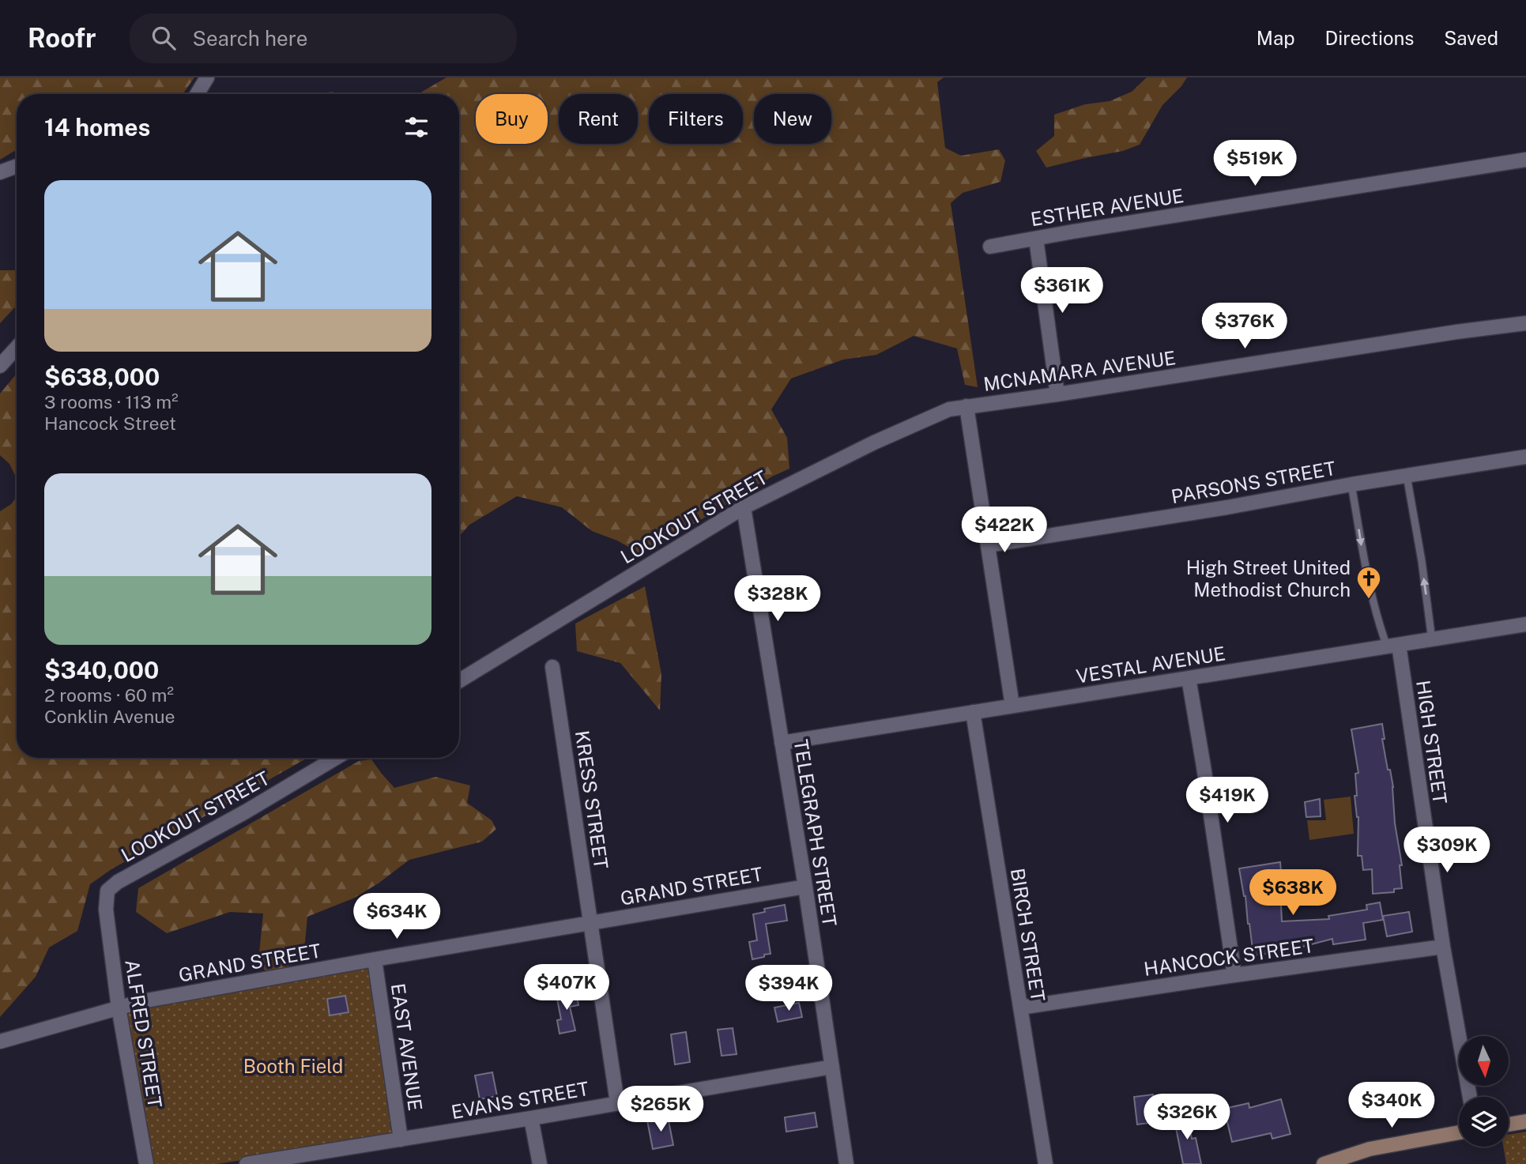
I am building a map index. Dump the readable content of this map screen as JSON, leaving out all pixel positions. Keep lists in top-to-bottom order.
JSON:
{
  "streets": {
    "street": [
      "ESTHER AVENUE",
      "MCNAMARA AVENUE",
      "PARSONS STREET",
      "LOOKOUT STREET",
      "VESTAL AVENUE",
      "HIGH STREET",
      "KRESS STREET",
      "TELEGRAPH STREET",
      "GRAND STREET",
      "BIRCH STREET",
      "HANCOCK STREET",
      "ALFRED STREET",
      "EAST AVENUE",
      "EVANS STREET"
    ]
  },
  "crossings": [
    ["MCNAMARA AVENUE", "LOOKOUT STREET"],
    ["LOOKOUT STREET", "TELEGRAPH STREET"],
    ["LOOKOUT STREET", "ALFRED STREET"],
    ["VESTAL AVENUE", "HIGH STREET"],
    ["VESTAL AVENUE", "TELEGRAPH STREET"],
    ["VESTAL AVENUE", "BIRCH STREET"],
    ["HIGH STREET", "HANCOCK STREET"],
    ["KRESS STREET", "GRAND STREET"],
    ["KRESS STREET", "EVANS STREET"],
    ["TELEGRAPH STREET", "GRAND STREET"],
    ["TELEGRAPH STREET", "EVANS STREET"],
    ["GRAND STREET", "ALFRED STREET"],
    ["GRAND STREET", "EAST AVENUE"],
    ["BIRCH STREET", "HANCOCK STREET"],
    ["EAST AVENUE", "EVANS STREET"]
  ],
  "parks": ["Booth Field"],
  "places": {
    "church": ["High Street United Methodist Church"]
  },
  "north": "bottom",
  "page": {
    "header": "Roofr",
    "search": "Search here",
    "nav": ["Map", "Directions", "Saved"],
    "chip": [
      "Buy",
      "Rent",
      "Filters",
      "New"
    ],
    "heading": "14 homes",
    "price": [
      "$519K",
      "$361K",
      "$376K",
      "$422K",
      "$328K",
      "$419K",
      "$309K",
      "$638K",
      "$634K",
      "$407K",
      "$394K",
      "$340K",
      "$265K",
      "$326K"
    ],
    "list": [
      {
        "name": "$638,000",
        "note": "3 rooms · 113 m² · Hancock Street"
      },
      {
        "name": "$340,000",
        "note": "2 rooms · 60 m² · Conklin Avenue"
      }
    ]
  }
}
